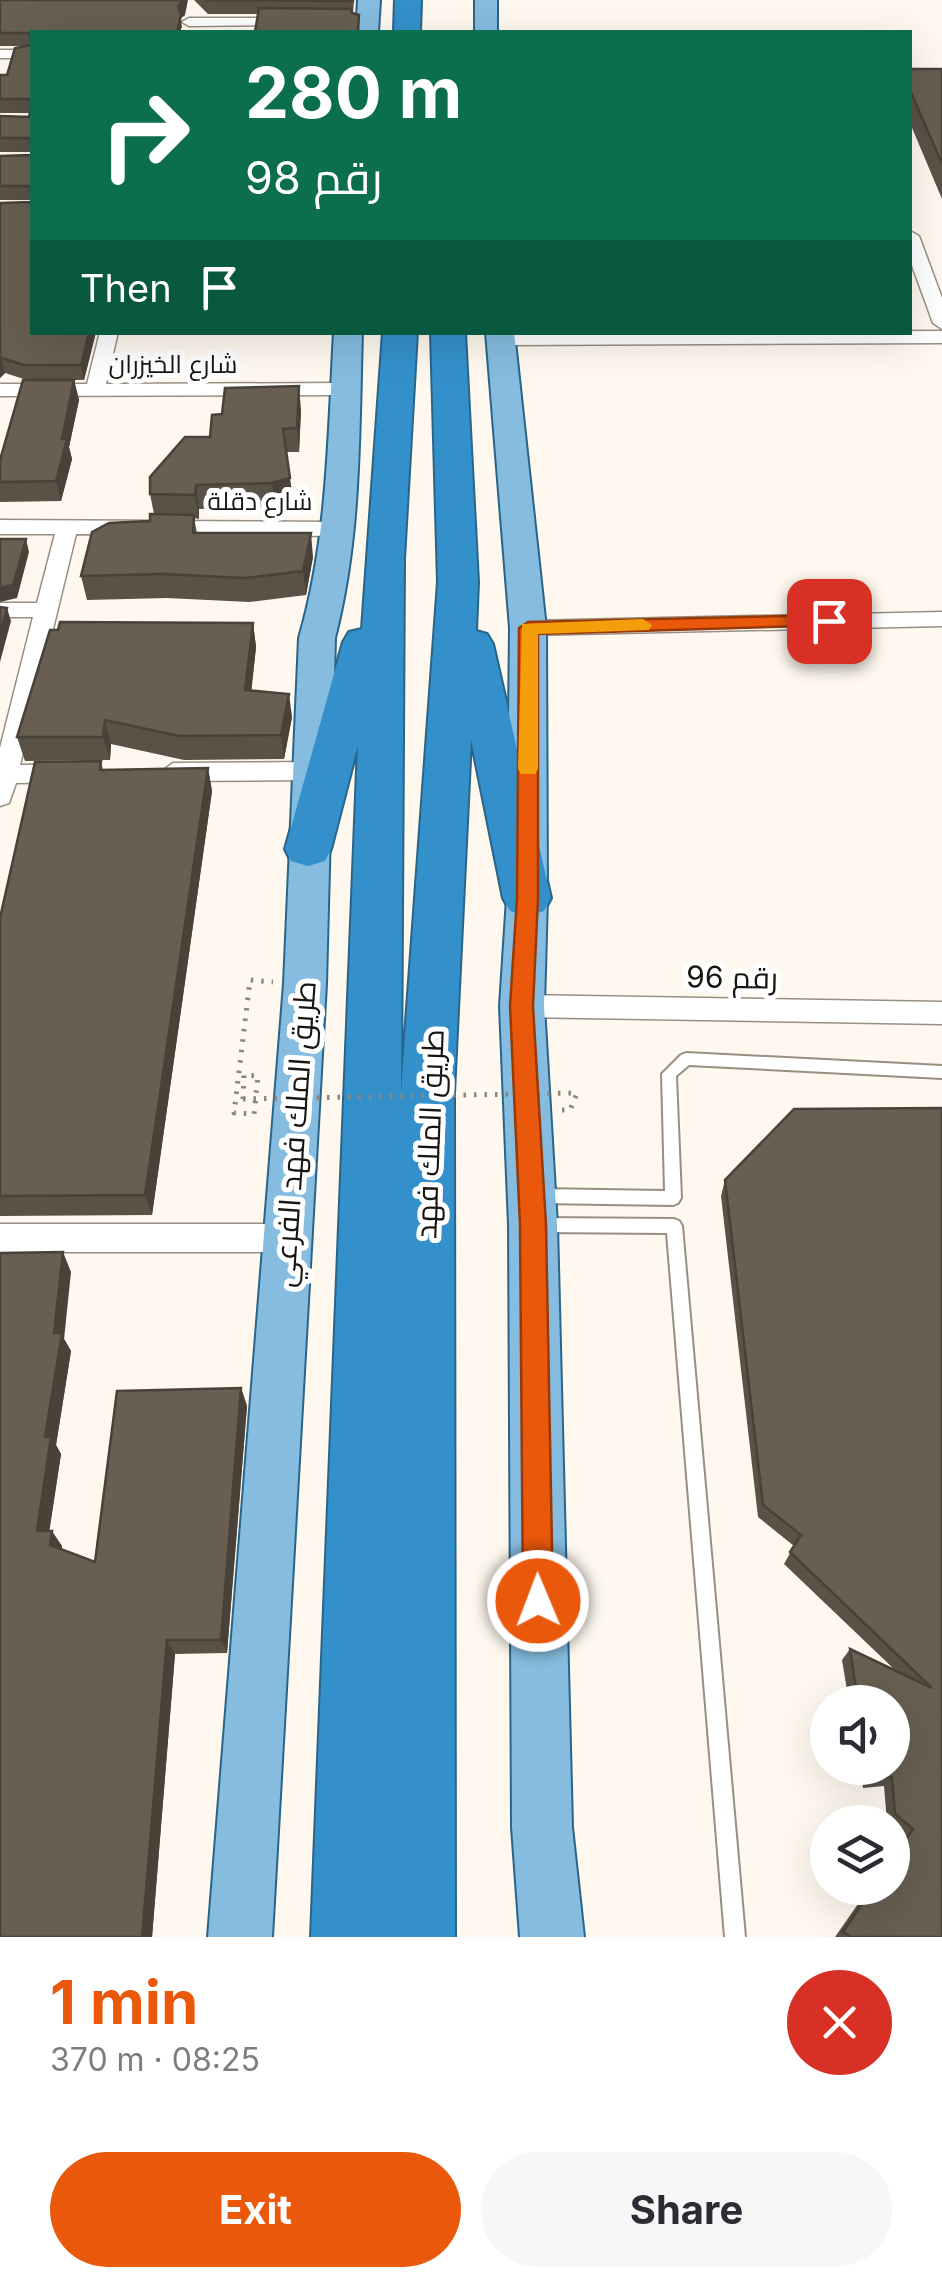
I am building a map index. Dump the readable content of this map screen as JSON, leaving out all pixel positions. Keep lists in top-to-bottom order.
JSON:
{
  "streets": {
    "highway": ["طريق الملك فهد"],
    "main road": ["طريق الملك فهد الفرعي"],
    "street": ["شارع الخيزران", "شارع دقلة", "رقم 96"]
  },
  "crossings": [
    ["شارع الخيزران", "طريق الملك فهد الفرعي"],
    ["شارع دقلة", "طريق الملك فهد الفرعي"]
  ],
  "page": {
    "turn": ["280 m", "رقم 98"],
    "then": "Then",
    "heading": ["1 min", "370 m · 08:25"],
    "buttons": ["Exit", "Share"]
  }
}
